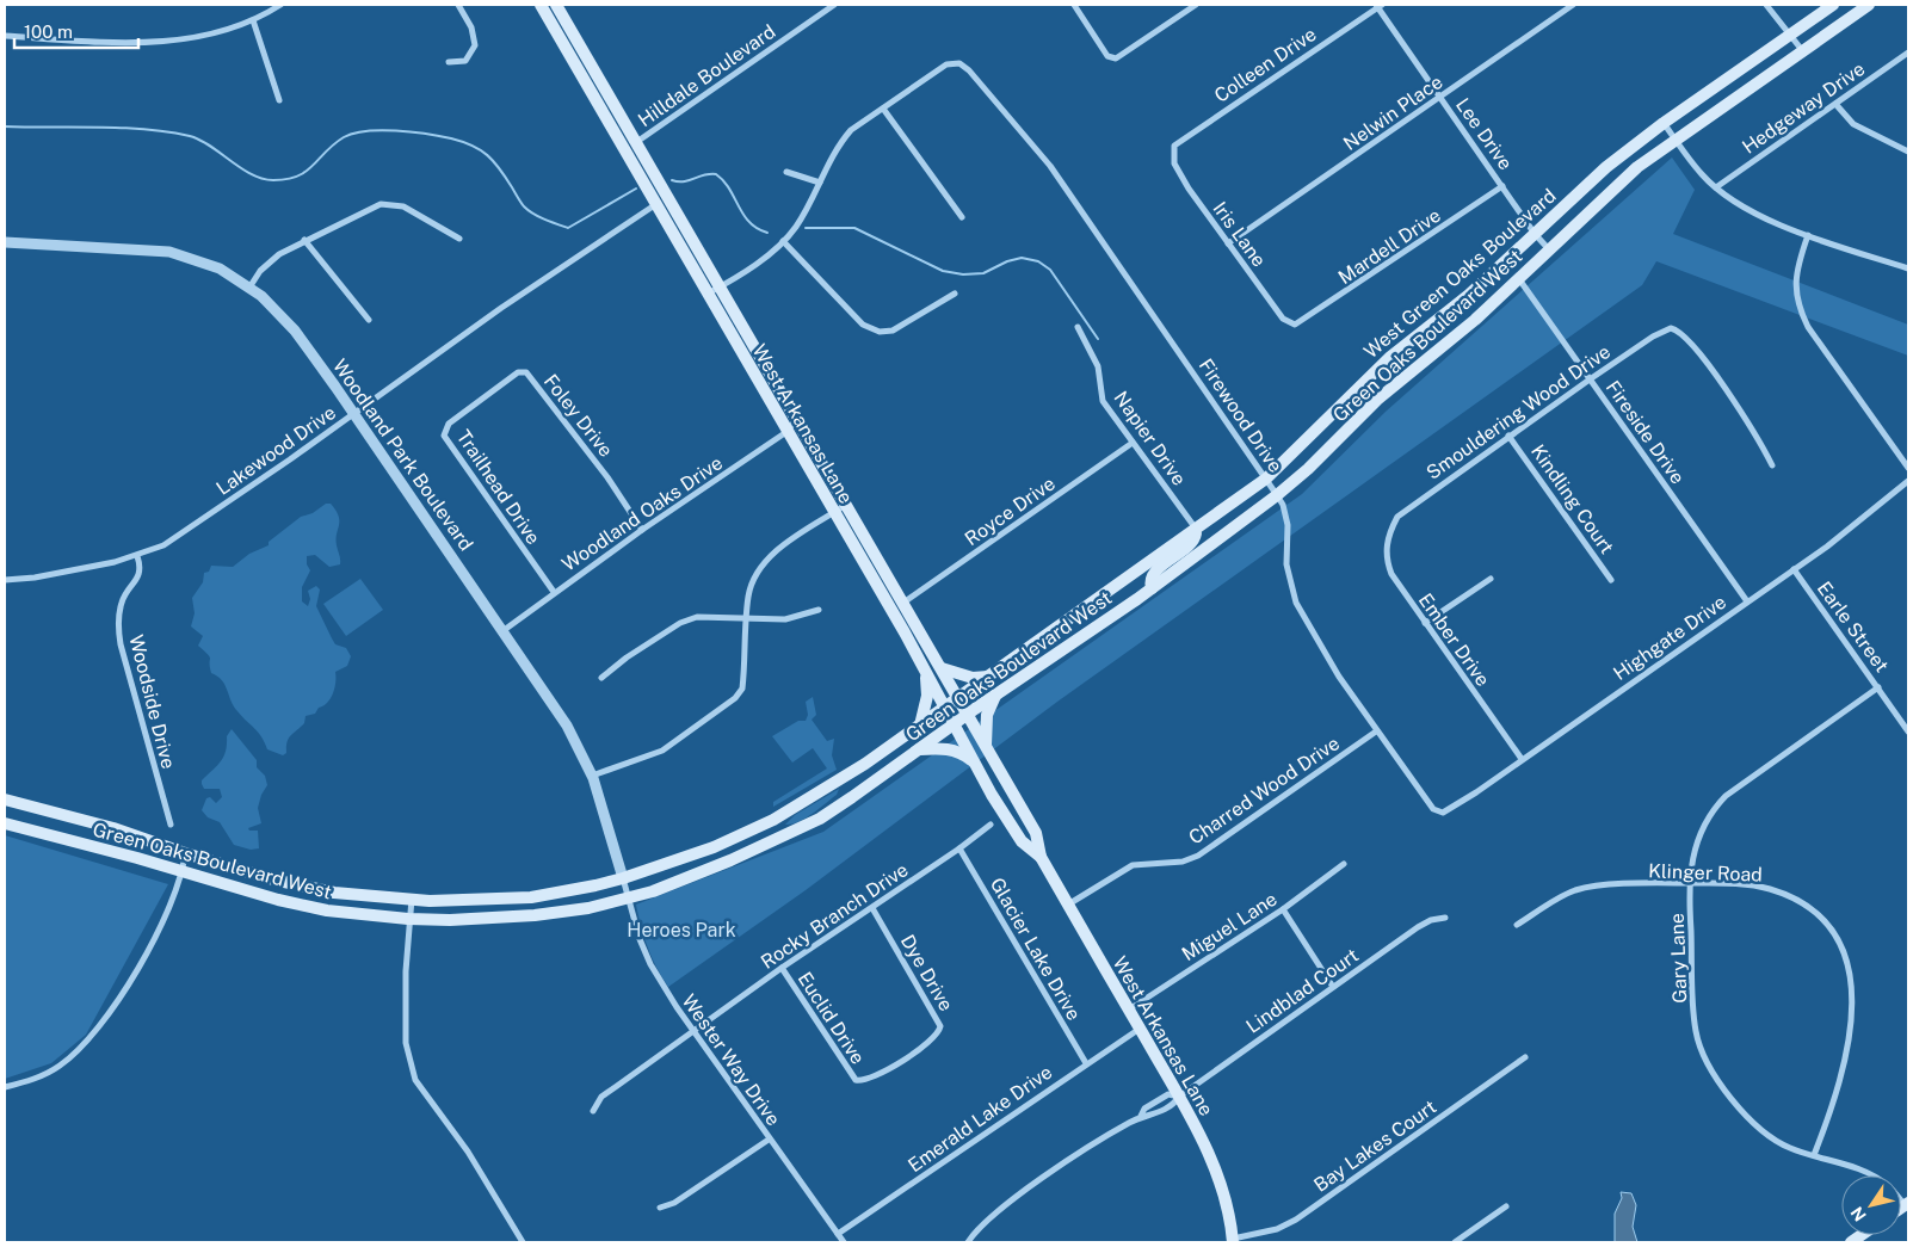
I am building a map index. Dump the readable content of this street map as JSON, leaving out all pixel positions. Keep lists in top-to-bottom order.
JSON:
{
  "streets": {
    "main road": ["West Green Oaks Boulevard", "Green Oaks Boulevard West", "West Arkansas Lane"],
    "street": [
      "Colleen Drive",
      "Hilldale Boulevard",
      "Hedgeway Drive",
      "Nelwin Place",
      "Lee Drive",
      "Iris Lane",
      "Mardell Drive",
      "Smouldering Wood Drive",
      "Foley Drive",
      "Firewood Drive",
      "Fireside Drive",
      "Napier Drive",
      "Lakewood Drive",
      "Woodland Park Boulevard",
      "Trailhead Drive",
      "Kindling Court",
      "Royce Drive",
      "Woodland Oaks Drive",
      "Earle Street",
      "Highgate Drive",
      "Ember Drive",
      "Woodside Drive",
      "Charred Wood Drive",
      "Klinger Road",
      "Rocky Branch Drive",
      "Miguel Lane",
      "Glacier Lake Drive",
      "Gary Lane",
      "Dye Drive",
      "Lindblad Court",
      "Euclid Drive",
      "Wester Way Drive",
      "Emerald Lake Drive",
      "Bay Lakes Court"
    ]
  },
  "crossings": [
    ["Colleen Drive", "Lee Drive"],
    ["Colleen Drive", "Iris Lane"],
    ["Hilldale Boulevard", "West Arkansas Lane"],
    ["Nelwin Place", "Lee Drive"],
    ["Nelwin Place", "Iris Lane"],
    ["Lee Drive", "Mardell Drive"],
    ["Lee Drive", "West Green Oaks Boulevard"],
    ["Lee Drive", "Green Oaks Boulevard West"],
    ["Iris Lane", "Mardell Drive"],
    ["West Green Oaks Boulevard", "Firewood Drive"],
    ["West Green Oaks Boulevard", "West Arkansas Lane"],
    ["West Green Oaks Boulevard", "Napier Drive"],
    ["West Green Oaks Boulevard", "Woodland Park Boulevard"],
    ["West Green Oaks Boulevard", "Wester Way Drive"],
    ["Green Oaks Boulevard West", "Firewood Drive"],
    ["Green Oaks Boulevard West", "West Arkansas Lane"],
    ["Green Oaks Boulevard West", "Fireside Drive"],
    ["Green Oaks Boulevard West", "Wester Way Drive"],
    ["Smouldering Wood Drive", "Fireside Drive"],
    ["Smouldering Wood Drive", "Kindling Court"],
    ["Smouldering Wood Drive", "Ember Drive"],
    ["Foley Drive", "Trailhead Drive"],
    ["Foley Drive", "Woodland Oaks Drive"],
    ["Firewood Drive", "Highgate Drive"],
    ["Firewood Drive", "Charred Wood Drive"],
    ["West Arkansas Lane", "Lakewood Drive"],
    ["West Arkansas Lane", "Royce Drive"],
    ["West Arkansas Lane", "Woodland Oaks Drive"],
    ["West Arkansas Lane", "Charred Wood Drive"],
    ["West Arkansas Lane", "Miguel Lane"],
    ["West Arkansas Lane", "Lindblad Court"],
    ["West Arkansas Lane", "Emerald Lake Drive"],
    ["West Arkansas Lane", "Bay Lakes Court"],
    ["Fireside Drive", "Highgate Drive"],
    ["Napier Drive", "Royce Drive"],
    ["Lakewood Drive", "Woodland Park Boulevard"],
    ["Lakewood Drive", "Woodside Drive"],
    ["Woodland Park Boulevard", "Woodland Oaks Drive"],
    ["Woodland Park Boulevard", "Wester Way Drive"],
    ["Trailhead Drive", "Woodland Oaks Drive"],
    ["Earle Street", "Highgate Drive"],
    ["Earle Street", "Gary Lane"],
    ["Highgate Drive", "Ember Drive"],
    ["Klinger Road", "Gary Lane"],
    ["Rocky Branch Drive", "Glacier Lake Drive"],
    ["Rocky Branch Drive", "Dye Drive"],
    ["Rocky Branch Drive", "Euclid Drive"],
    ["Rocky Branch Drive", "Wester Way Drive"],
    ["Glacier Lake Drive", "Emerald Lake Drive"],
    ["Dye Drive", "Euclid Drive"],
    ["Wester Way Drive", "Emerald Lake Drive"]
  ],
  "parks": ["Heroes Park"],
  "scale_bar": "100 m",
  "north": "bottom left"
}
